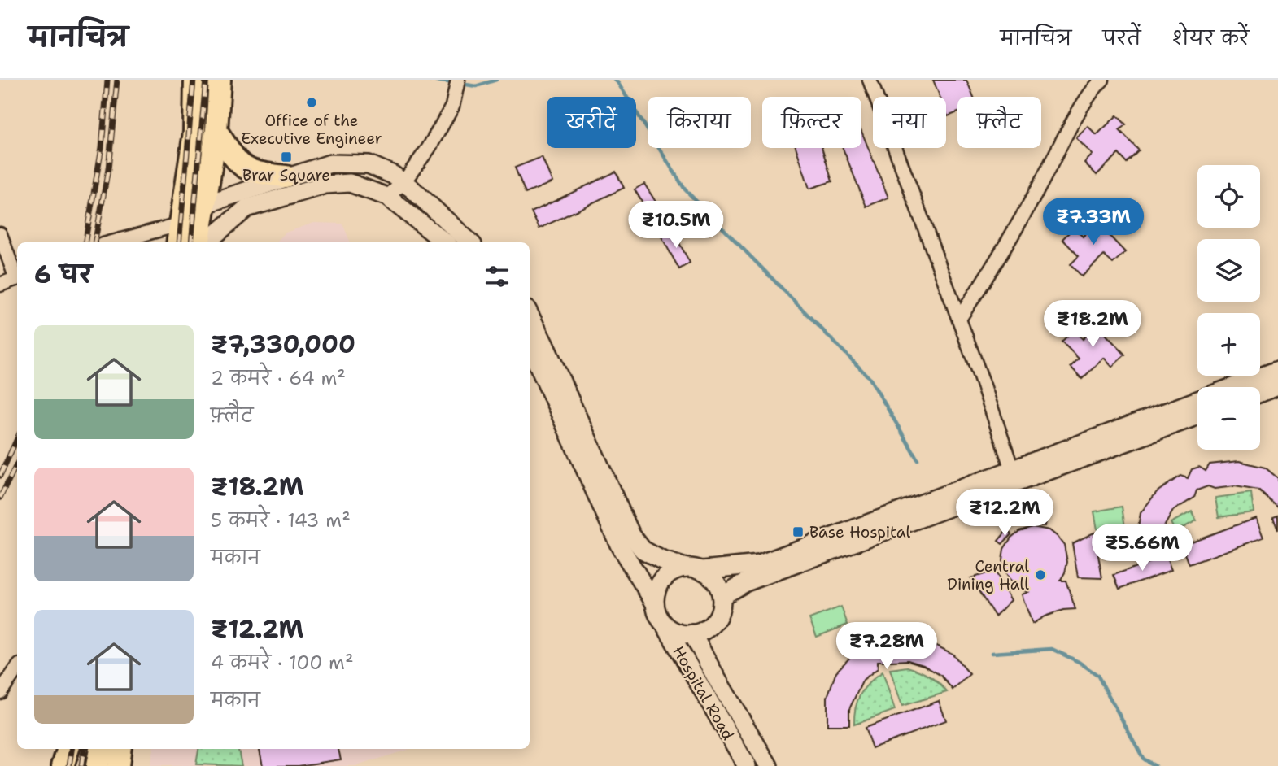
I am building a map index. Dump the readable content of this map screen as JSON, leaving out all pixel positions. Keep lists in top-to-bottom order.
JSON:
{
  "streets": {
    "street": ["Hospital Road"]
  },
  "places": {
    "other": ["Office of the Executive Engineer", "Central Dining Hall"],
    "transit": ["Brar Square", "Base Hospital"]
  },
  "page": {
    "header": "मानचित्र",
    "nav": ["मानचित्र", "परतें", "शेयर करें"],
    "chip": [
      "खरीदें",
      "किराया",
      "फ़िल्टर",
      "नया",
      "फ़्लैट"
    ],
    "map_buttons": ["+", "−"],
    "price": [
      "₹7.33M",
      "₹10.5M",
      "₹18.2M",
      "₹12.2M",
      "₹5.66M",
      "₹7.28M"
    ],
    "heading": "6 घर",
    "list": [
      {
        "name": "₹7,330,000",
        "note": "2 कमरे · 64 m² · फ़्लैट"
      },
      {
        "name": "₹18.2M",
        "note": "5 कमरे · 143 m² · मकान"
      },
      {
        "name": "₹12.2M",
        "note": "4 कमरे · 100 m² · मकान"
      }
    ]
  }
}
